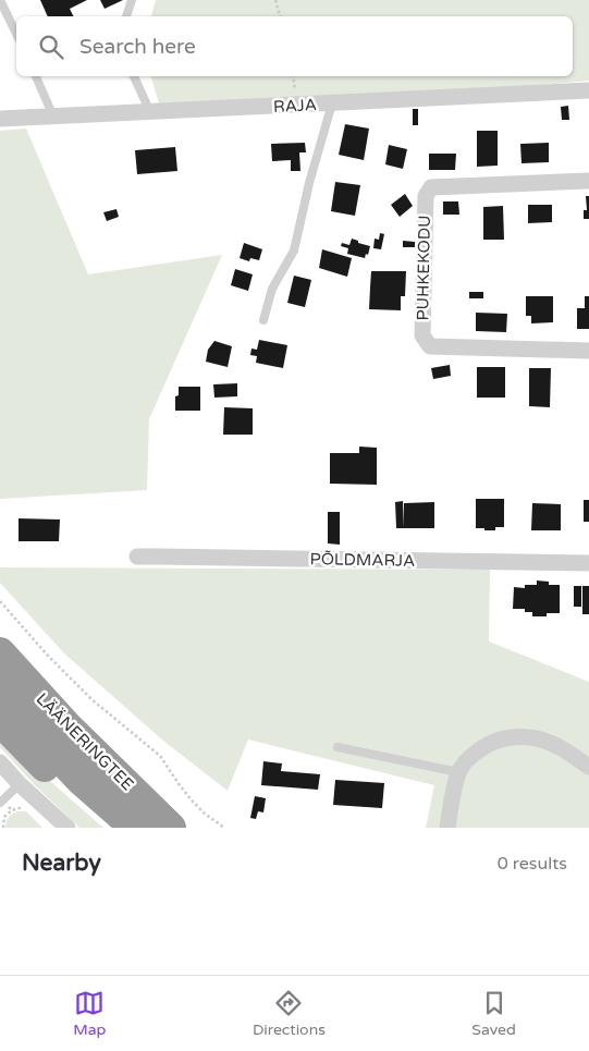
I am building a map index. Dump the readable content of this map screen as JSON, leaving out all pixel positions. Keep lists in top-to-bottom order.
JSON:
{
  "streets": {
    "highway": ["LÄÄNERINGTEE"],
    "street": ["RAJA", "PUHKEKODU", "PÕLDMARJA"]
  },
  "page": {
    "search": "Search here",
    "heading": ["Nearby", "0 results"],
    "nav": ["Map", "Directions", "Saved"]
  }
}
